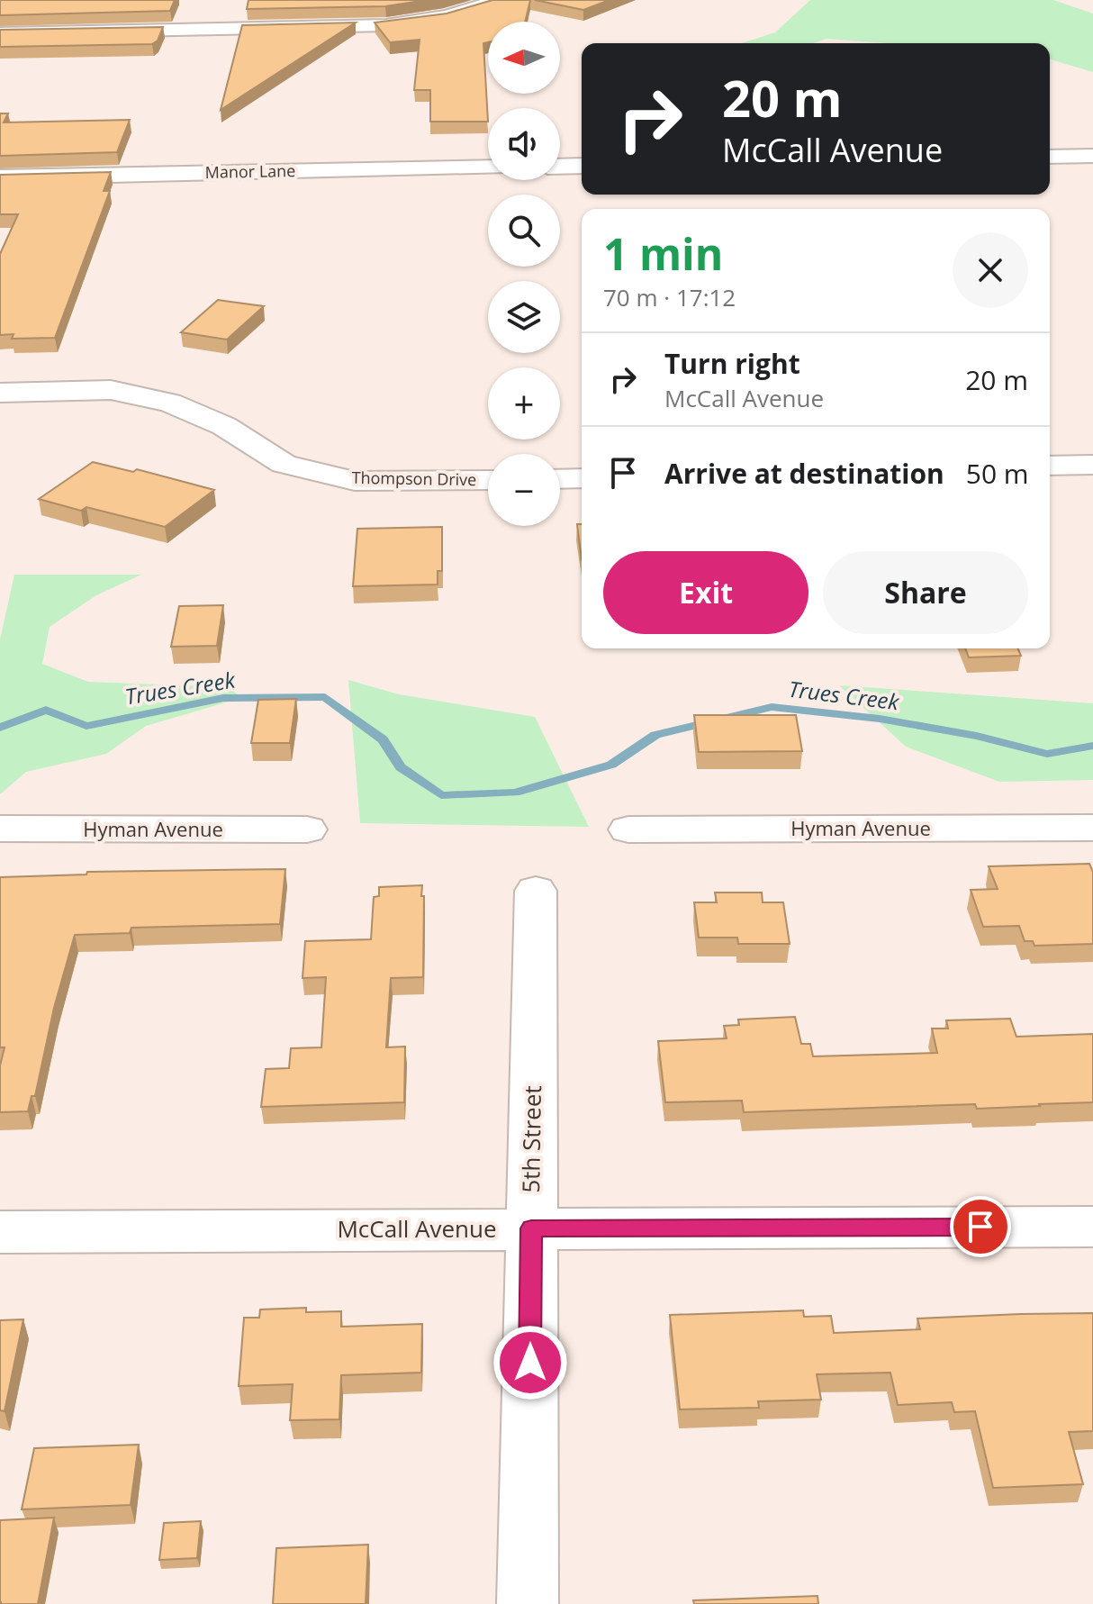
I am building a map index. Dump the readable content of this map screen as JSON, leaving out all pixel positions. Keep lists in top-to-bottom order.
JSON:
{
  "streets": {
    "street": [
      "Manor Lane",
      "Thompson Drive",
      "Hyman Avenue",
      "5th Street",
      "McCall Avenue"
    ]
  },
  "crossings": [
    ["5th Street", "McCall Avenue"]
  ],
  "water": ["Trues Creek"],
  "north": "left",
  "page": {
    "map_buttons": ["+", "−"],
    "turn": ["20 m", "McCall Avenue"],
    "heading": ["1 min", "70 m · 17:12"],
    "list": [
      {
        "name": "Turn right",
        "note": "McCall Avenue",
        "value": "20 m"
      },
      {
        "name": "Arrive at destination",
        "value": "50 m"
      }
    ],
    "buttons": ["Exit", "Share"]
  }
}
